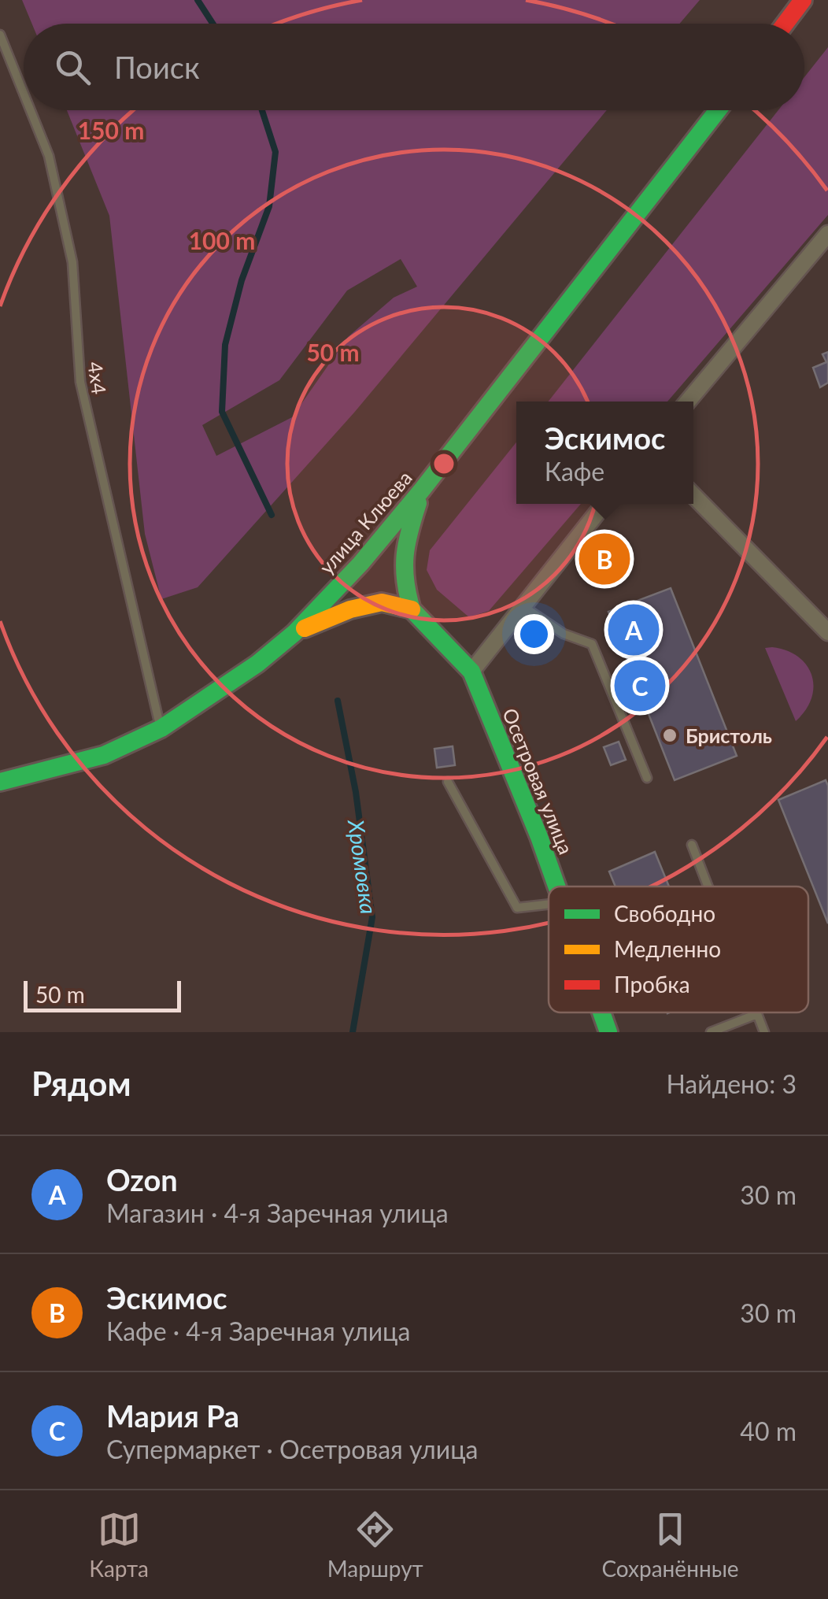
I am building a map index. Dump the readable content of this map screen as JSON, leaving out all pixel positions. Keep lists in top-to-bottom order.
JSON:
{
  "streets": {
    "main road": ["улица Клюева", "Осетровая улица"],
    "lane": ["4x4"]
  },
  "crossings": [
    ["4x4", "улица Клюева"]
  ],
  "water": ["Хромовка"],
  "places": ["Бристоль"],
  "legend": ["Свободно", "Медленно", "Пробка"],
  "scale_bar": "50 m",
  "page": {
    "search": "Поиск",
    "popup": ["Эскимос", "Кафе"],
    "pins": ["B", "A", "C"],
    "scale": "50 m",
    "heading": ["Рядом", "Найдено: 3"],
    "list": [
      {
        "mark": "A",
        "name": "Ozon",
        "note": "Магазин · 4-я Заречная улица",
        "value": "30 m"
      },
      {
        "mark": "B",
        "name": "Эскимос",
        "note": "Кафе · 4-я Заречная улица",
        "value": "30 m"
      },
      {
        "mark": "C",
        "name": "Мария Ра",
        "note": "Супермаркет · Осетровая улица",
        "value": "40 m"
      }
    ],
    "nav": ["Карта", "Маршрут", "Сохранённые"]
  },
  "rings": ["150 m", "100 m", "50 m"]
}
